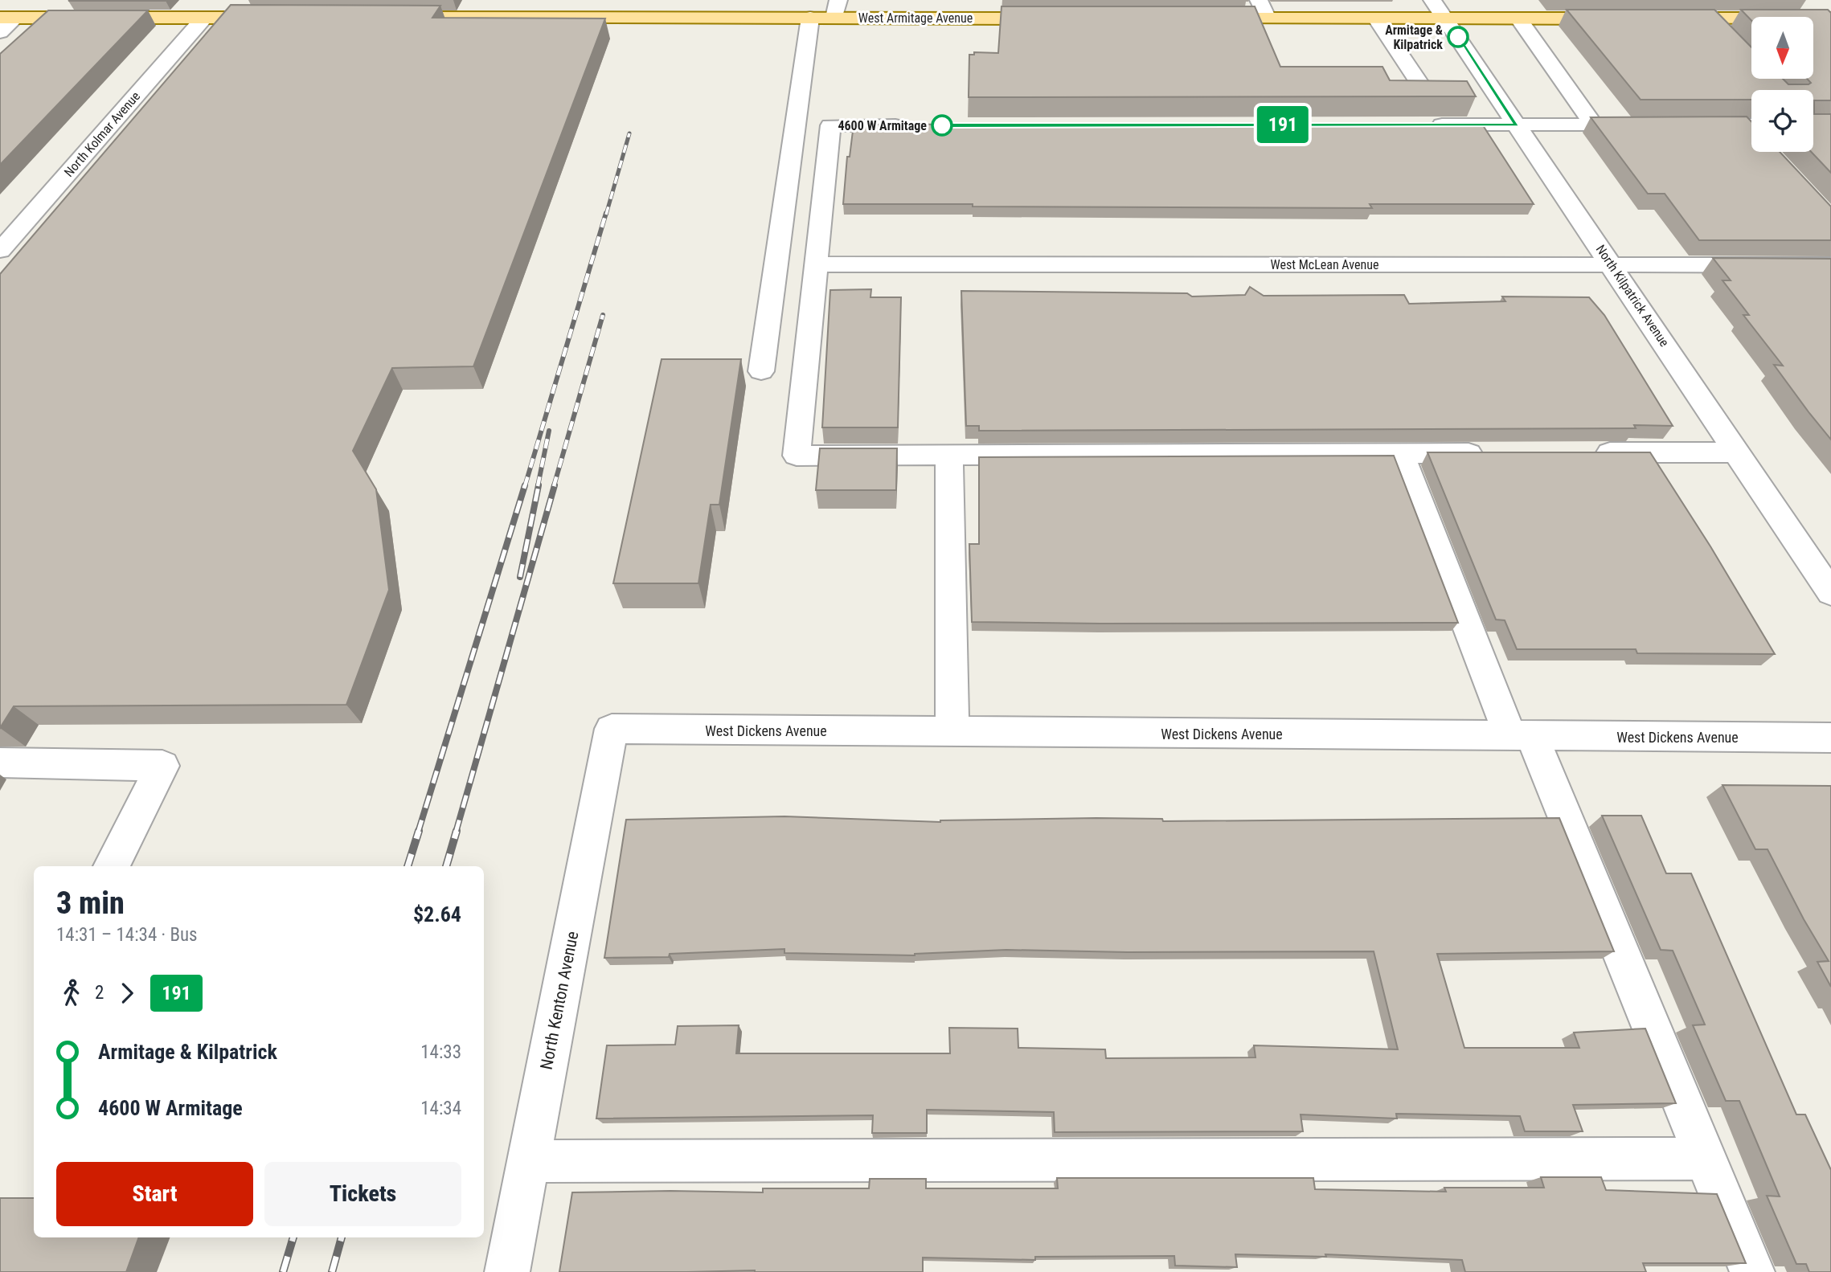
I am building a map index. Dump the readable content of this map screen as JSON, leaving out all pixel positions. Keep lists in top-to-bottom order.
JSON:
{
  "streets": {
    "main road": ["West Armitage Avenue"],
    "street": [
      "North Kolmar Avenue",
      "West McLean Avenue",
      "North Kilpatrick Avenue",
      "West Dickens Avenue",
      "North Kenton Avenue"
    ]
  },
  "crossings": [
    ["West McLean Avenue", "North Kilpatrick Avenue"],
    ["West Dickens Avenue", "North Kenton Avenue"]
  ],
  "places": ["Armitage & Kilpatrick", "4600 W Armitage"],
  "lines": ["bus line 191"],
  "north": "bottom",
  "page": {
    "on_map": "191",
    "heading": ["3 min", "14:31 – 14:34 · Bus", "$2.64"],
    "legs": ["2", "191"],
    "list": [
      {
        "name": "Armitage & Kilpatrick",
        "value": "14:33"
      },
      {
        "name": "4600 W Armitage",
        "value": "14:34"
      }
    ],
    "buttons": ["Start", "Tickets"]
  }
}
